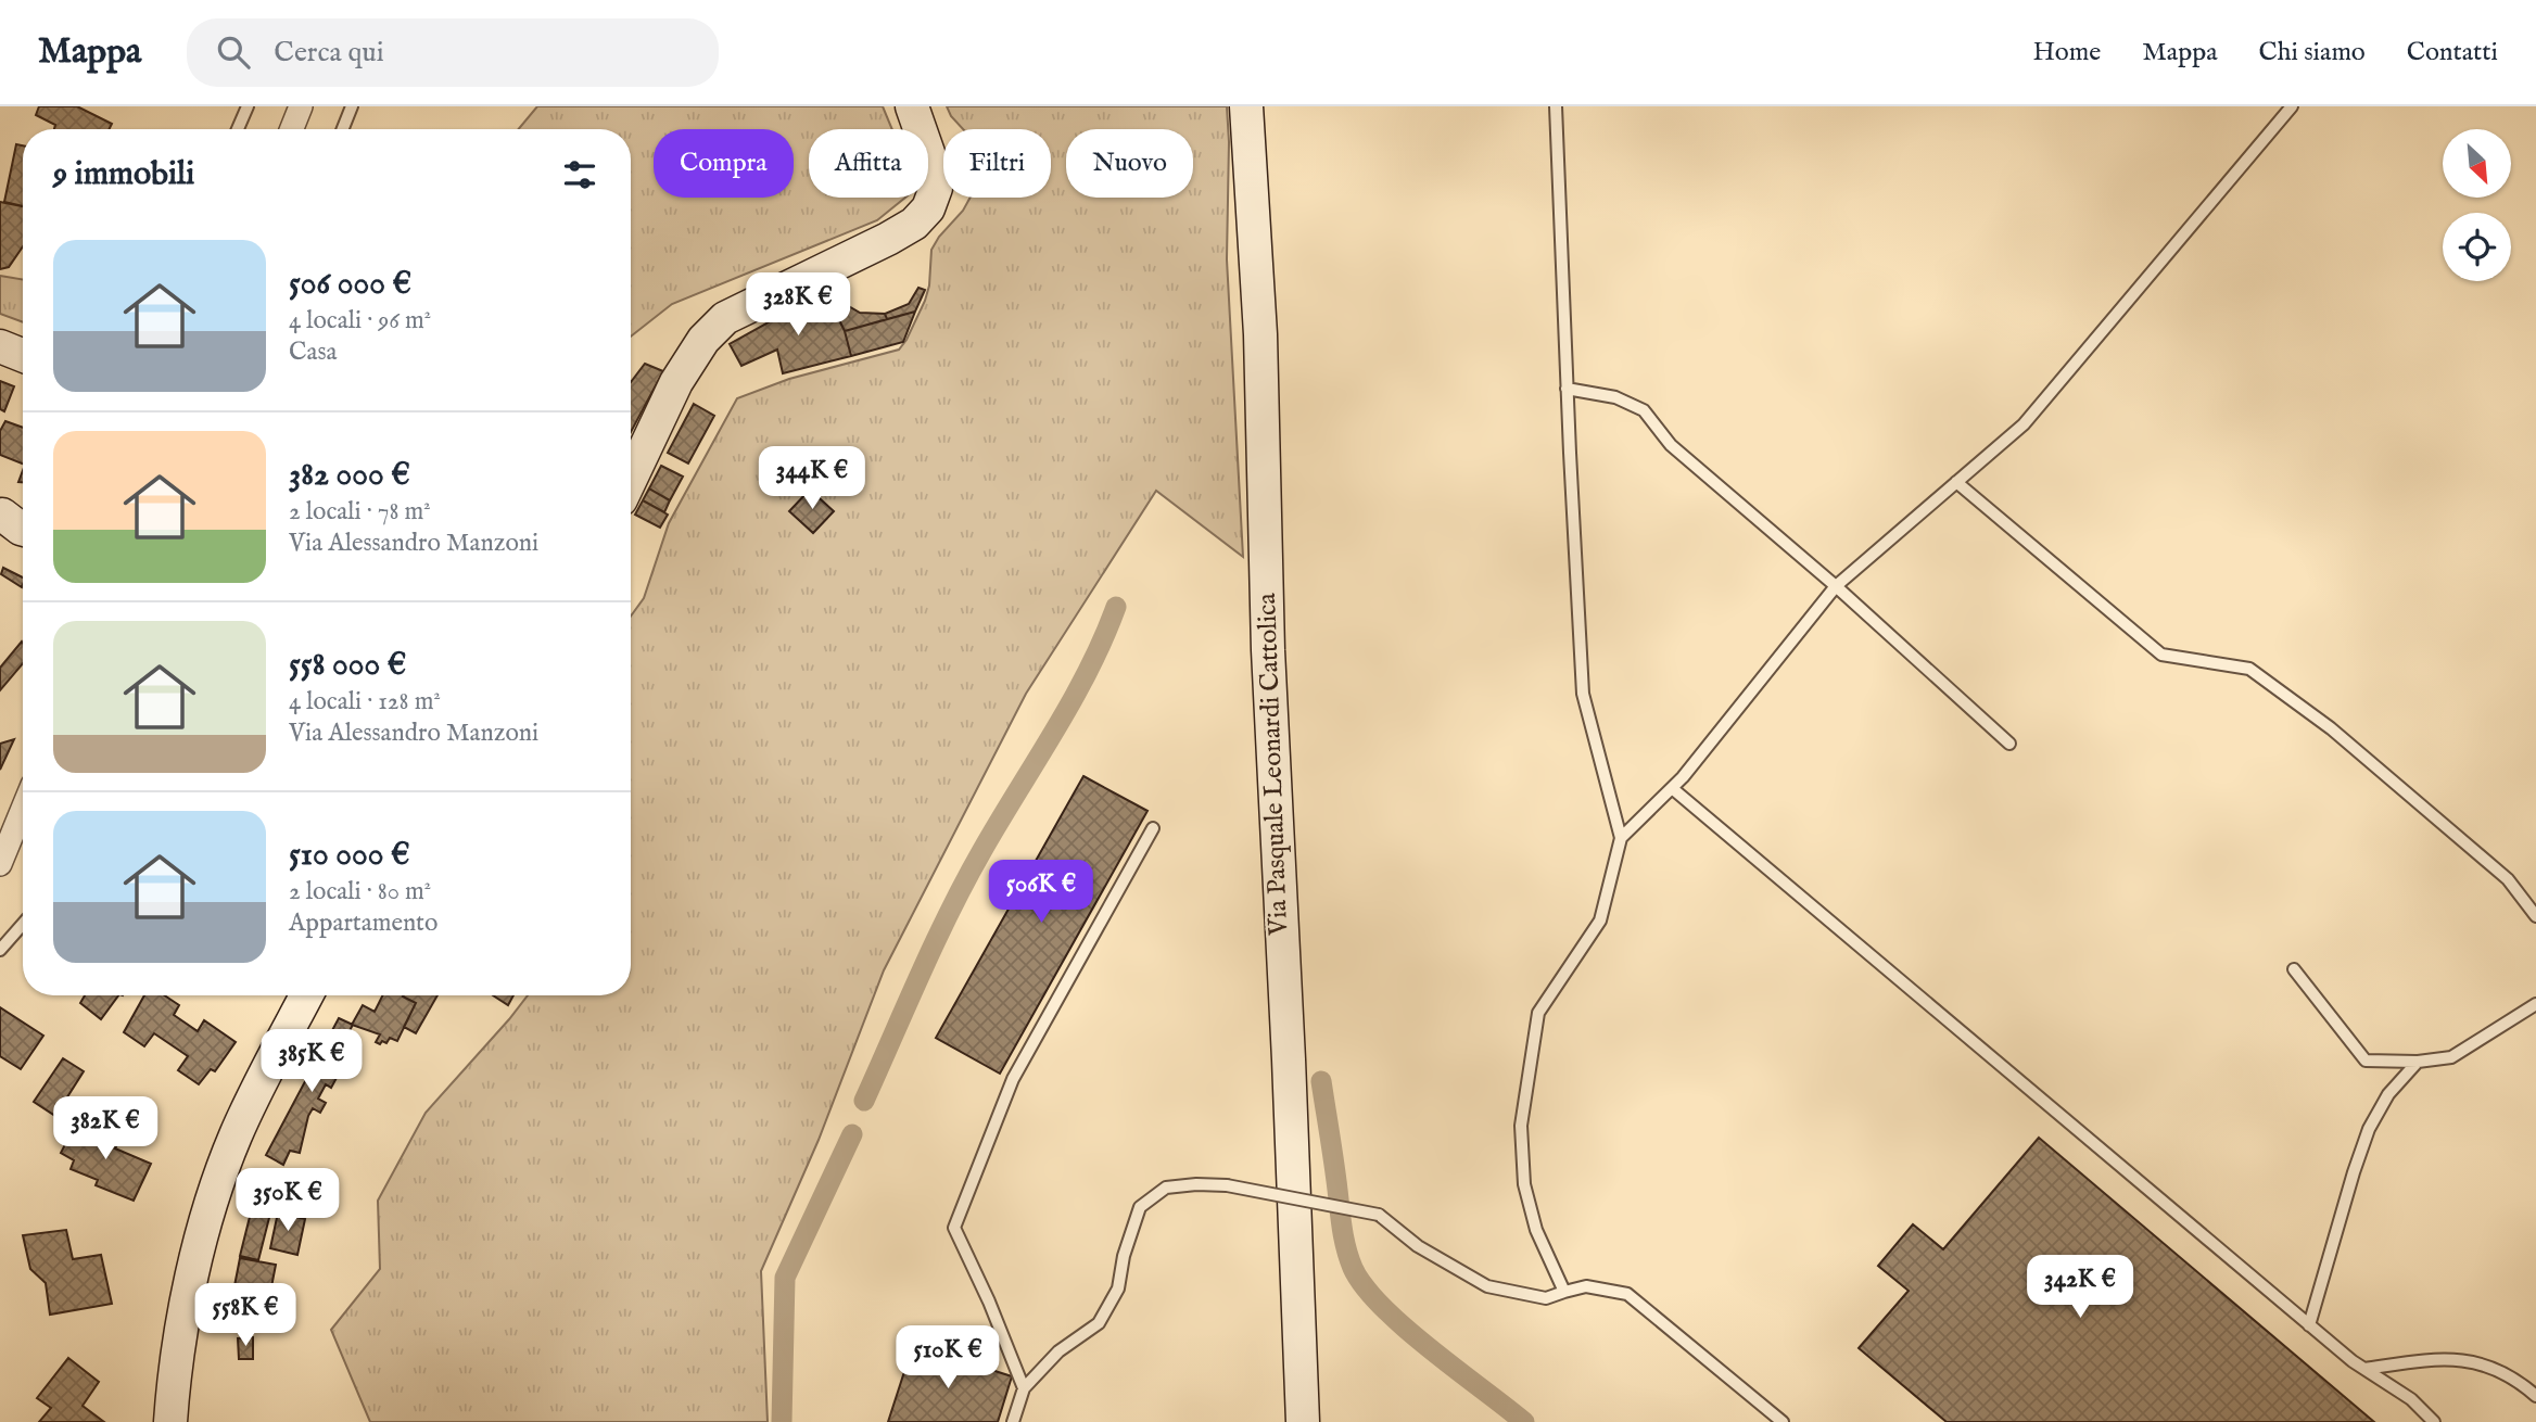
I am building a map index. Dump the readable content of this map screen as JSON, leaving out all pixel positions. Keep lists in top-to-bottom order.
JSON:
{
  "streets": {
    "street": ["Via Pasquale Leonardi Cattolica"]
  },
  "north": "bottom right",
  "page": {
    "header": "Mappa",
    "search": "Cerca qui",
    "nav": [
      "Home",
      "Mappa",
      "Chi siamo",
      "Contatti"
    ],
    "chip": [
      "Compra",
      "Affitta",
      "Filtri",
      "Nuovo"
    ],
    "heading": "9 immobili",
    "list": [
      {
        "name": "506 000 €",
        "note": "4 locali · 96 m² · Casa"
      },
      {
        "name": "382 000 €",
        "note": "2 locali · 78 m² · Via Alessandro Manzoni"
      },
      {
        "name": "558 000 €",
        "note": "4 locali · 128 m² · Via Alessandro Manzoni"
      },
      {
        "name": "510 000 €",
        "note": "2 locali · 80 m² · Appartamento"
      }
    ],
    "price": [
      "328K €",
      "344K €",
      "506K €",
      "385K €",
      "382K €",
      "350K €",
      "342K €",
      "558K €",
      "510K €"
    ]
  }
}
